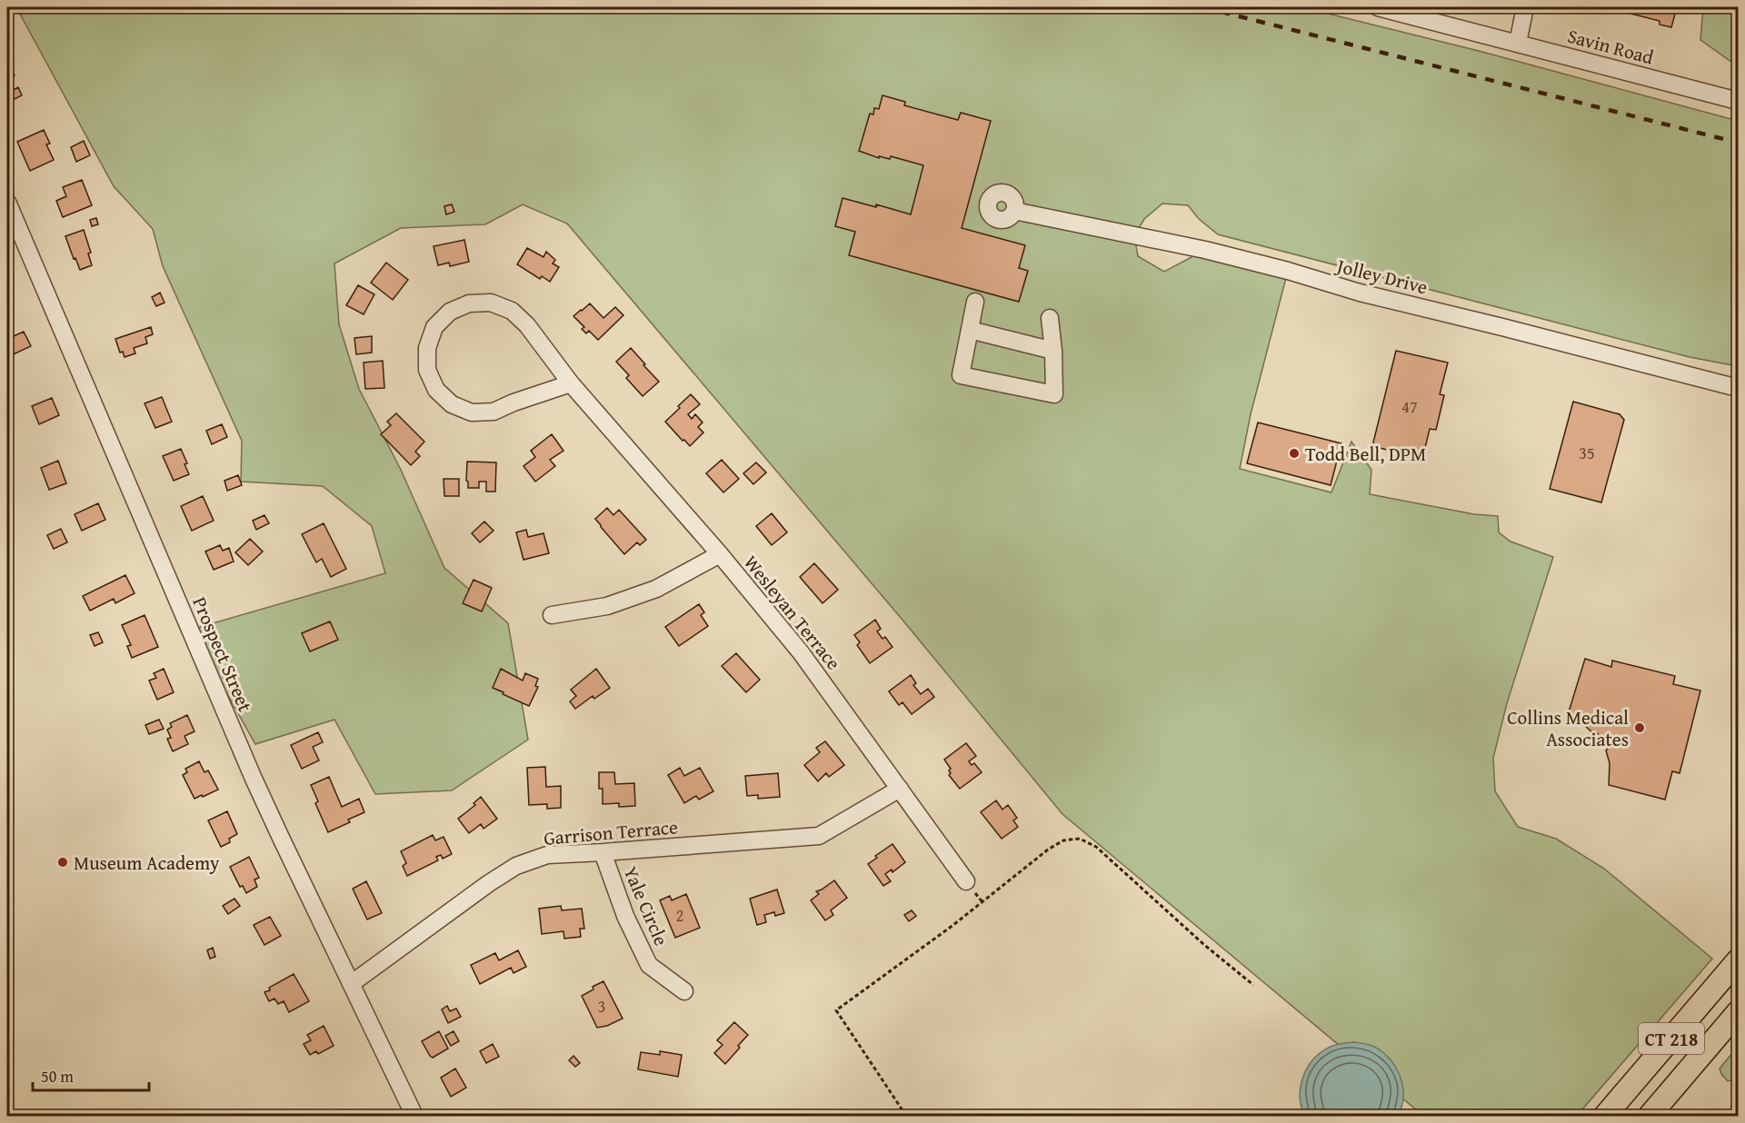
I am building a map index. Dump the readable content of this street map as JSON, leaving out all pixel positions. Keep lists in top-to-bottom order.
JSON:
{
  "streets": {
    "main road": ["CT 218"],
    "street": [
      "Savin Road",
      "Jolley Drive",
      "Wesleyan Terrace",
      "Prospect Street",
      "Garrison Terrace",
      "Yale Circle"
    ]
  },
  "crossings": [
    ["Wesleyan Terrace", "Garrison Terrace"],
    ["Prospect Street", "Garrison Terrace"],
    ["Garrison Terrace", "Yale Circle"]
  ],
  "places": ["Todd Bell, DPM", "Collins Medical Associates", "Museum Academy"],
  "house_numbers": [
    "47",
    "35",
    "2",
    "3"
  ],
  "scale_bar": "50 m"
}
